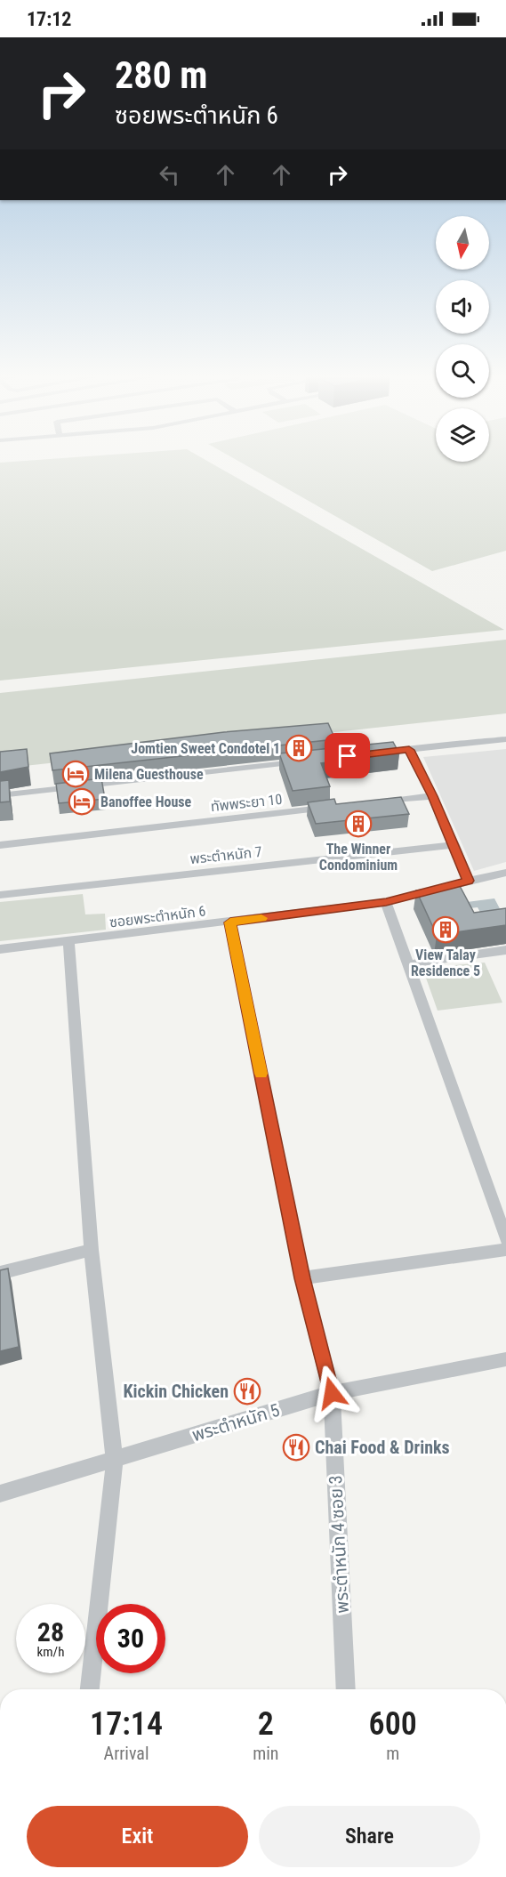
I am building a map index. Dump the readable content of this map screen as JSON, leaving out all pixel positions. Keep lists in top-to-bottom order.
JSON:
{
  "streets": {
    "street": [
      "ทัพพระยา 10",
      "พระตำหนัก 7",
      "ซอยพระตำหนัก 6",
      "พระตำหนัก 5",
      "พระตำหนัก 4 ซอย 3"
    ]
  },
  "crossings": [
    ["ซอยพระตำหนัก 6", "พระตำหนัก 4 ซอย 3"],
    ["พระตำหนัก 5", "พระตำหนัก 4 ซอย 3"]
  ],
  "places": {
    "building": ["Jomtien Sweet Condotel 1", "The Winner Condominium", "View Talay Residence 5"],
    "hotel": ["Milena Guesthouse", "Banoffee House"],
    "restaurant": ["Kickin Chicken", "Chai Food & Drinks"]
  },
  "north": "bottom",
  "page": {
    "status": "17:12",
    "turn": ["280 m", "ซอยพระตำหนัก 6"],
    "speed": "28 km/h",
    "limit": "30",
    "eta": [
      "17:14",
      "Arrival",
      "2",
      "min",
      "600",
      "m"
    ],
    "buttons": ["Exit", "Share"]
  }
}
